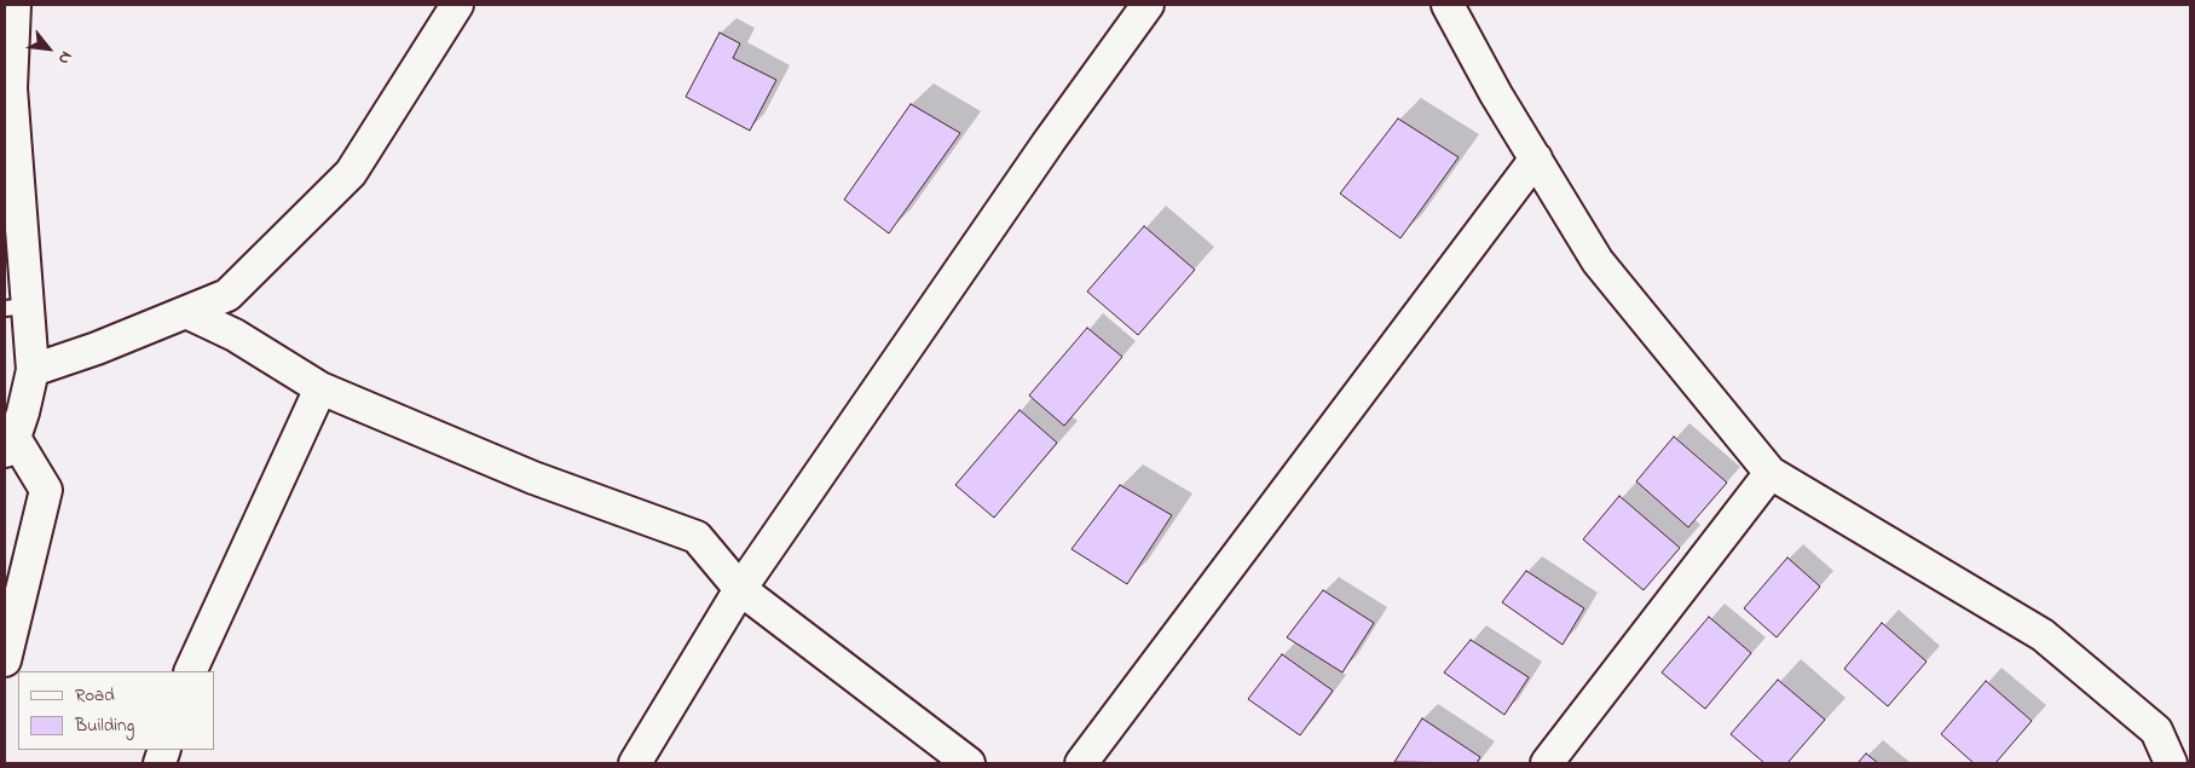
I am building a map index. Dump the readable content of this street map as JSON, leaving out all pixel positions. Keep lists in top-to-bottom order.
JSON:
{
  "legend": ["Road", "Building"],
  "north": "bottom right"
}
